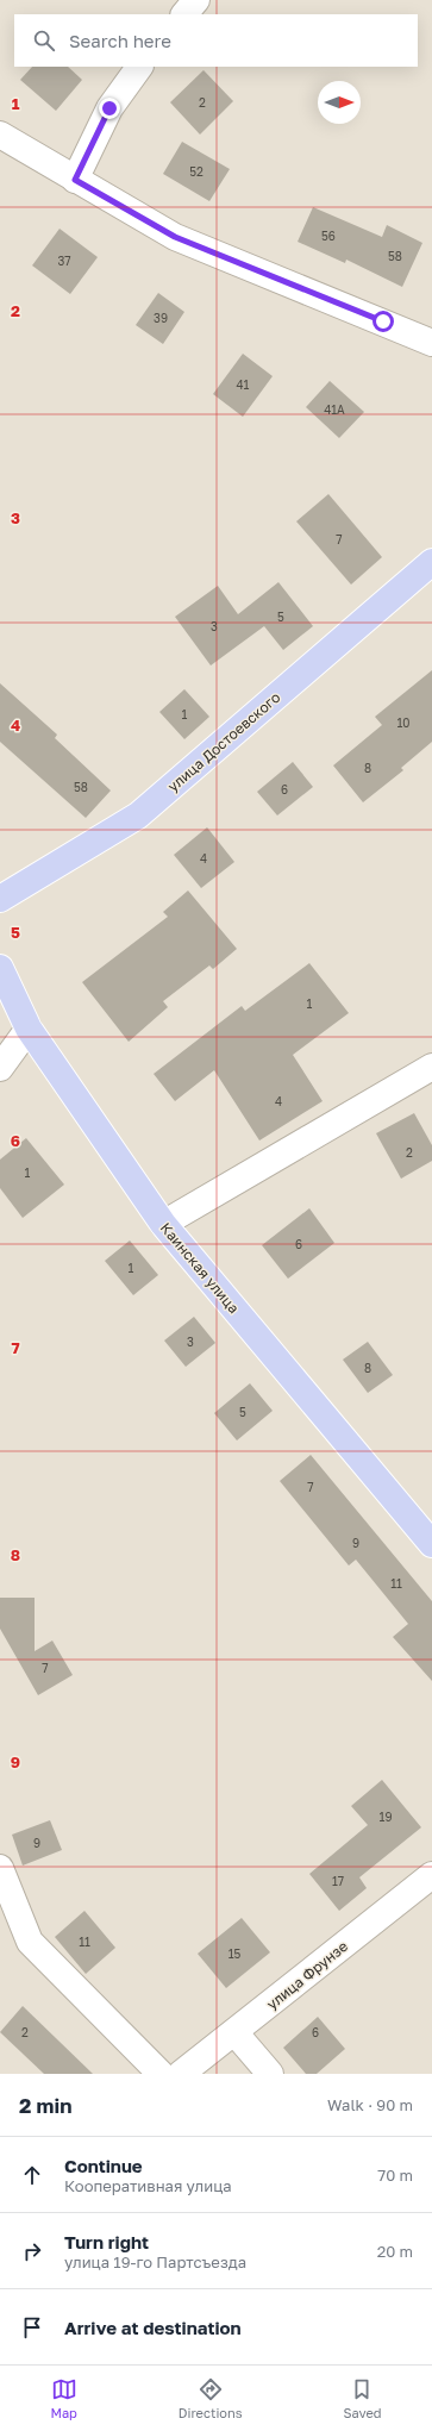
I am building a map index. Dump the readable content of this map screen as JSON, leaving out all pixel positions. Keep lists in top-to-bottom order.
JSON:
{
  "streets": {
    "main road": ["улица Достоевского", "Каинская улица"],
    "street": ["улица Фрунзе"]
  },
  "house_numbers": [
    "2",
    "52",
    "56",
    "58",
    "37",
    "39",
    "41",
    "41А",
    "7",
    "5",
    "3",
    "1",
    "10",
    "8",
    "58",
    "6",
    "4",
    "1",
    "4",
    "2",
    "1",
    "6",
    "1",
    "3",
    "8",
    "5",
    "7",
    "9",
    "11",
    "7",
    "19",
    "9",
    "17",
    "11",
    "15",
    "2",
    "6"
  ],
  "north": "right",
  "page": {
    "search": "Search here",
    "heading": ["2 min", "Walk · 90 m"],
    "list": [
      ["Continue", "Кооперативная улица", "70 m"],
      ["Turn right", "улица 19-го Партсъезда", "20 m"],
      "Arrive at destination"
    ],
    "nav": ["Map", "Directions", "Saved"]
  },
  "grid": {
    "rows": [
      "1",
      "2",
      "3",
      "4",
      "5",
      "6",
      "7",
      "8",
      "9"
    ]
  }
}
